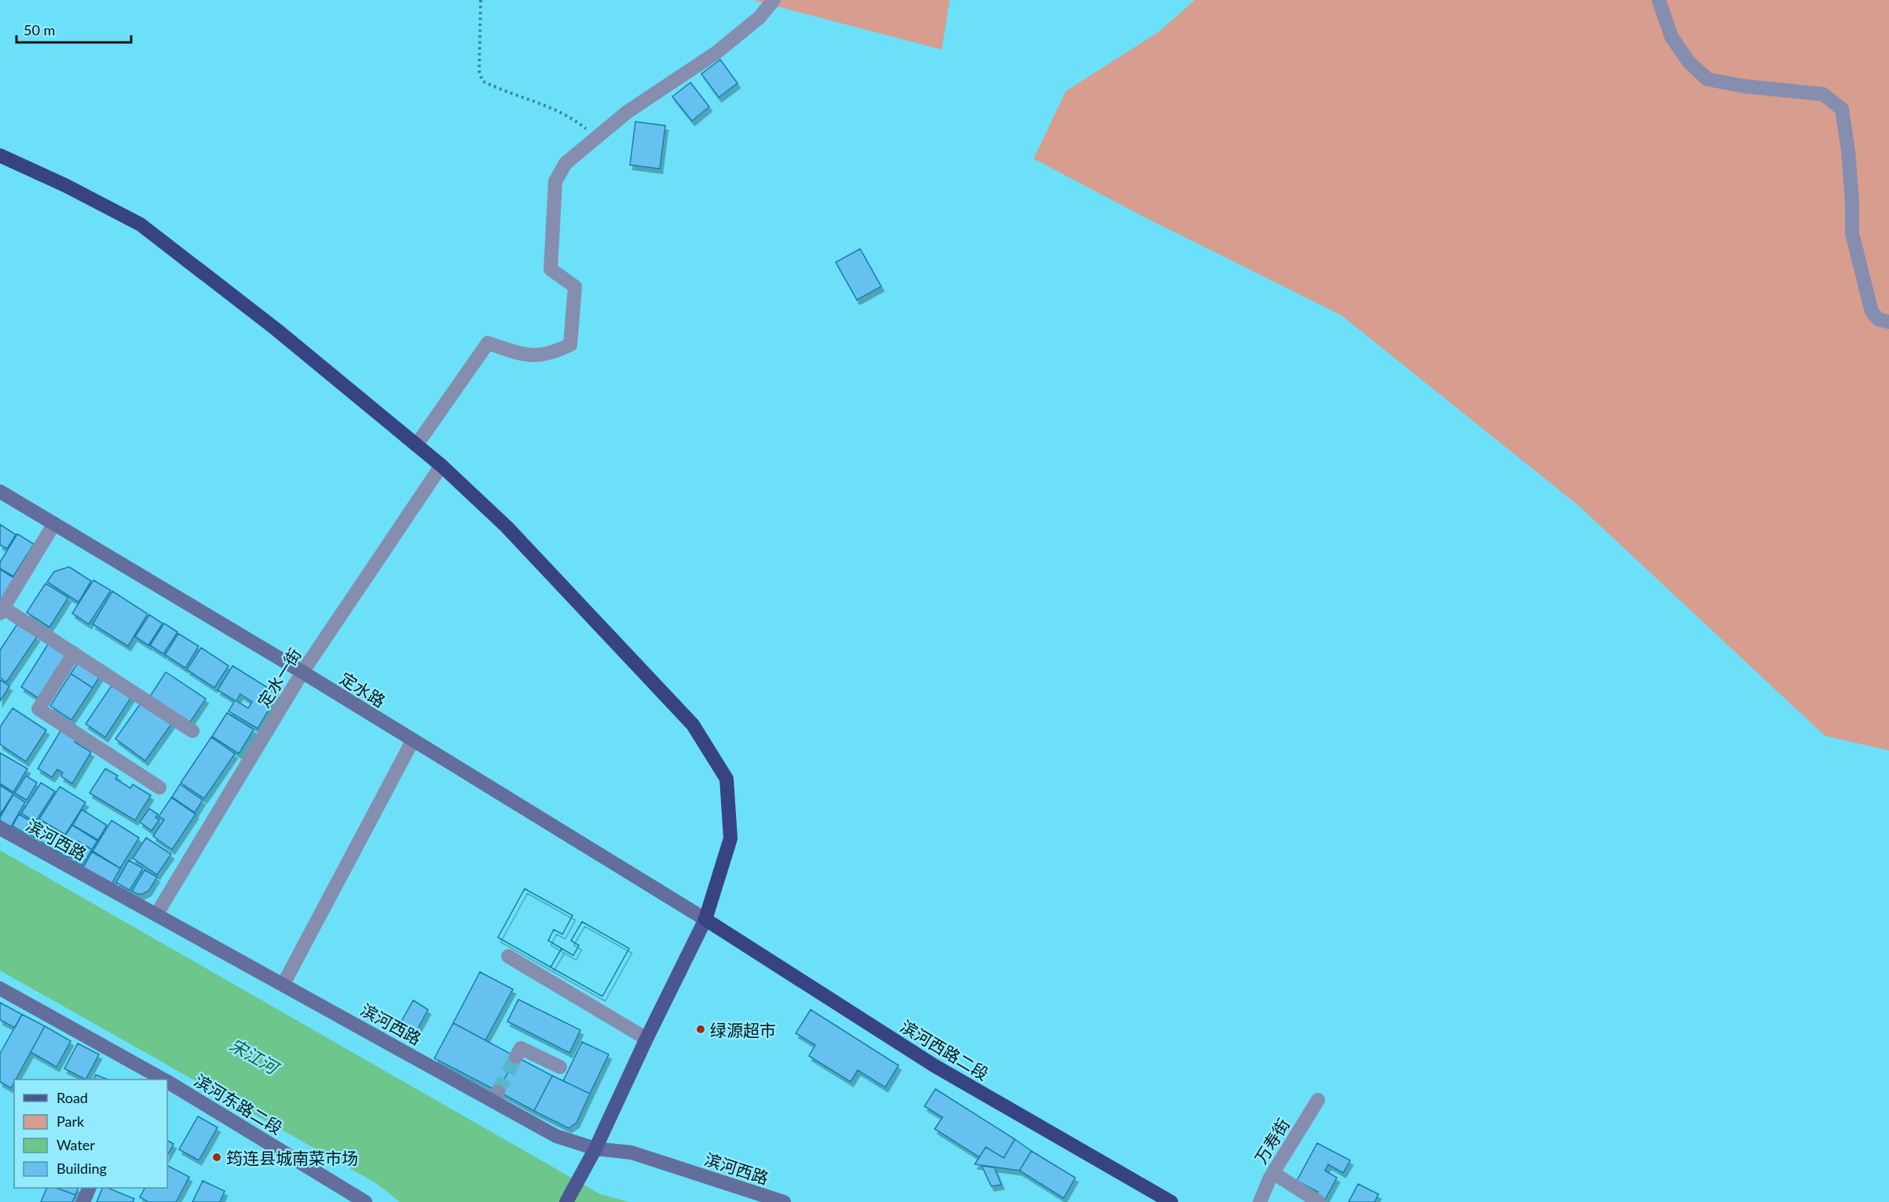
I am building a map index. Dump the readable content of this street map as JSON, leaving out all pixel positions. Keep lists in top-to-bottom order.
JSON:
{
  "streets": {
    "highway": ["滨河西路二段"],
    "street": [
      "定水一街",
      "定水路",
      "滨河西路",
      "滨河东路二段",
      "万寿街"
    ]
  },
  "crossings": [
    ["定水一街", "定水路"],
    ["定水一街", "滨河西路"],
    ["定水路", "滨河西路二段"]
  ],
  "water": ["宋江河"],
  "places": ["绿源超市", "筠连县城南菜市场"],
  "legend": [
    "Road",
    "Park",
    "Water",
    "Building"
  ],
  "scale_bar": "50 m"
}
